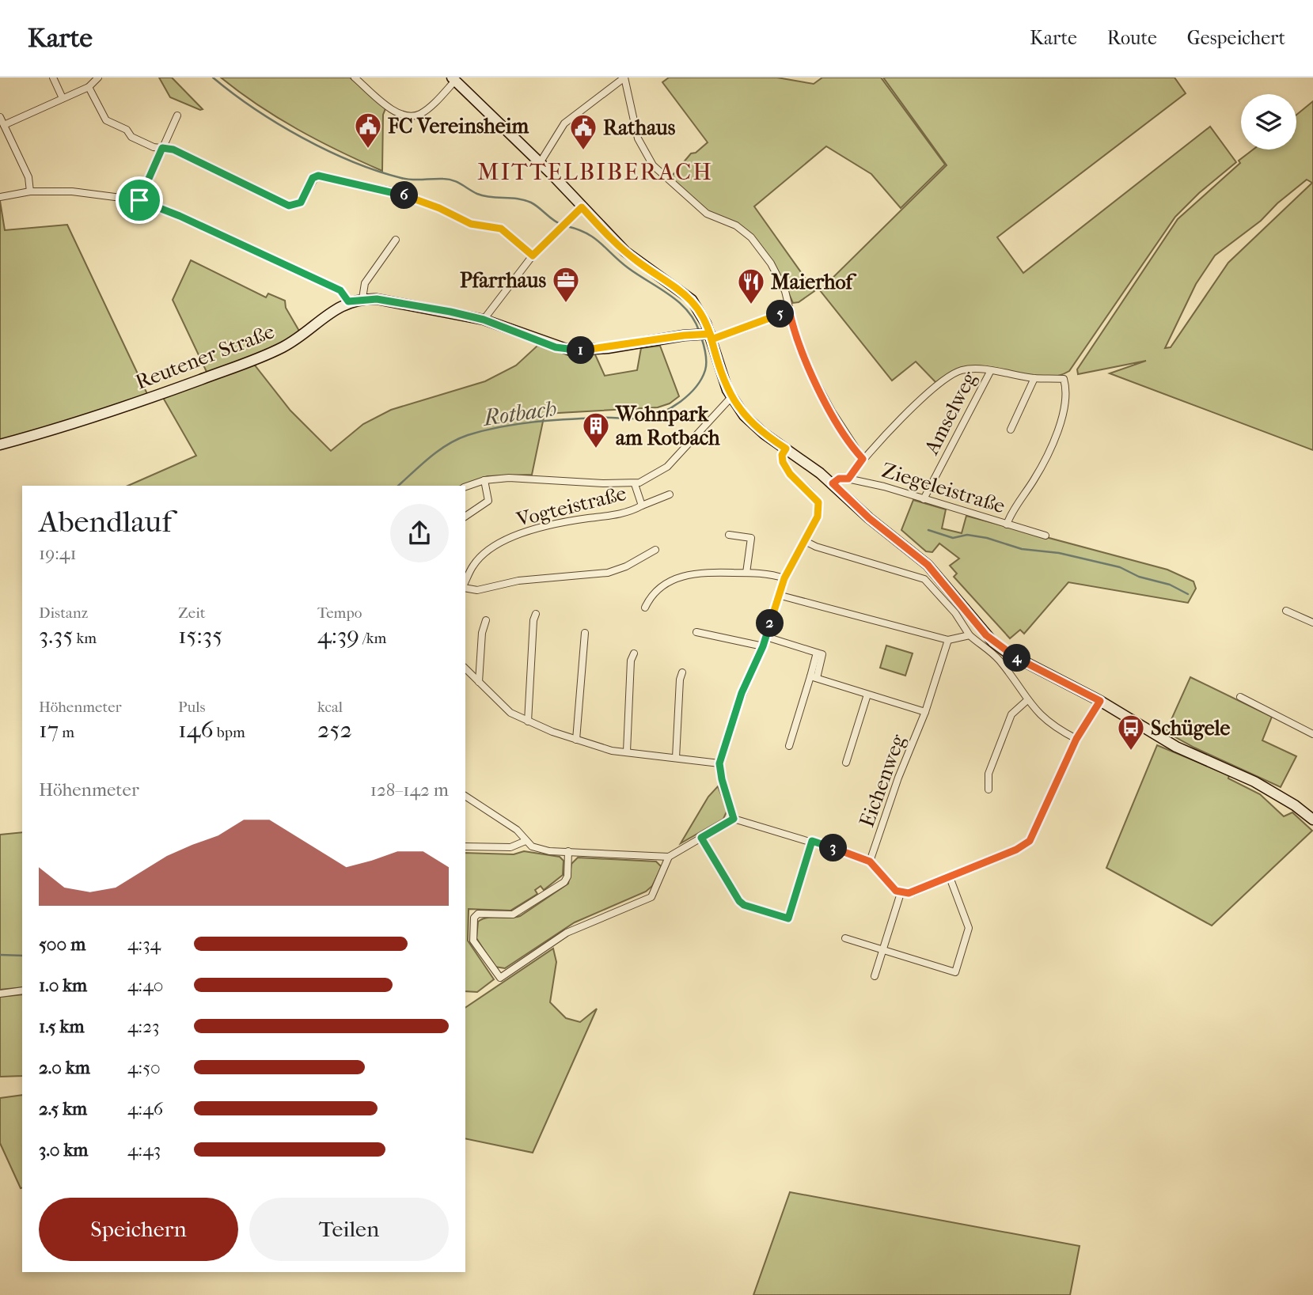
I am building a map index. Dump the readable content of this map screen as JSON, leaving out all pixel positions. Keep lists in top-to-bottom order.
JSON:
{
  "streets": {
    "street": [
      "Reutener Straße",
      "Amselweg",
      "Ziegeleistraße",
      "Vogteistraße",
      "Eichenweg"
    ]
  },
  "crossings": [
    ["Amselweg", "Ziegeleistraße"]
  ],
  "districts": ["MITTELBIBERACH"],
  "water": ["Rotbach"],
  "places": {
    "public building": ["FC Vereinsheim", "Rathaus"],
    "office": ["Pfarrhaus"],
    "restaurant": ["Maierhof"],
    "building": ["Wohnpark am Rotbach"],
    "bus stop": ["Schügele"]
  },
  "page": {
    "header": "Karte",
    "nav": ["Karte", "Route", "Gespeichert"],
    "pins": [
      "6",
      "5",
      "1",
      "2",
      "4",
      "3"
    ],
    "heading": ["Abendlauf", "19:41"],
    "stats": [
      ["Distanz", "3.35 km"],
      ["Zeit", "15:35"],
      ["Tempo", "4:39 /km"],
      ["Höhenmeter", "17 m"],
      ["Puls", "146 bpm"],
      ["kcal", "252"]
    ],
    "chart": ["Höhenmeter", "128–142 m"],
    "list": [
      {
        "name": "500 m",
        "note": "4:34"
      },
      {
        "name": "1.0 km",
        "note": "4:40"
      },
      {
        "name": "1.5 km",
        "note": "4:23"
      },
      {
        "name": "2.0 km",
        "note": "4:50"
      },
      {
        "name": "2.5 km",
        "note": "4:46"
      },
      {
        "name": "3.0 km",
        "note": "4:43"
      }
    ],
    "buttons": ["Speichern", "Teilen"]
  }
}
